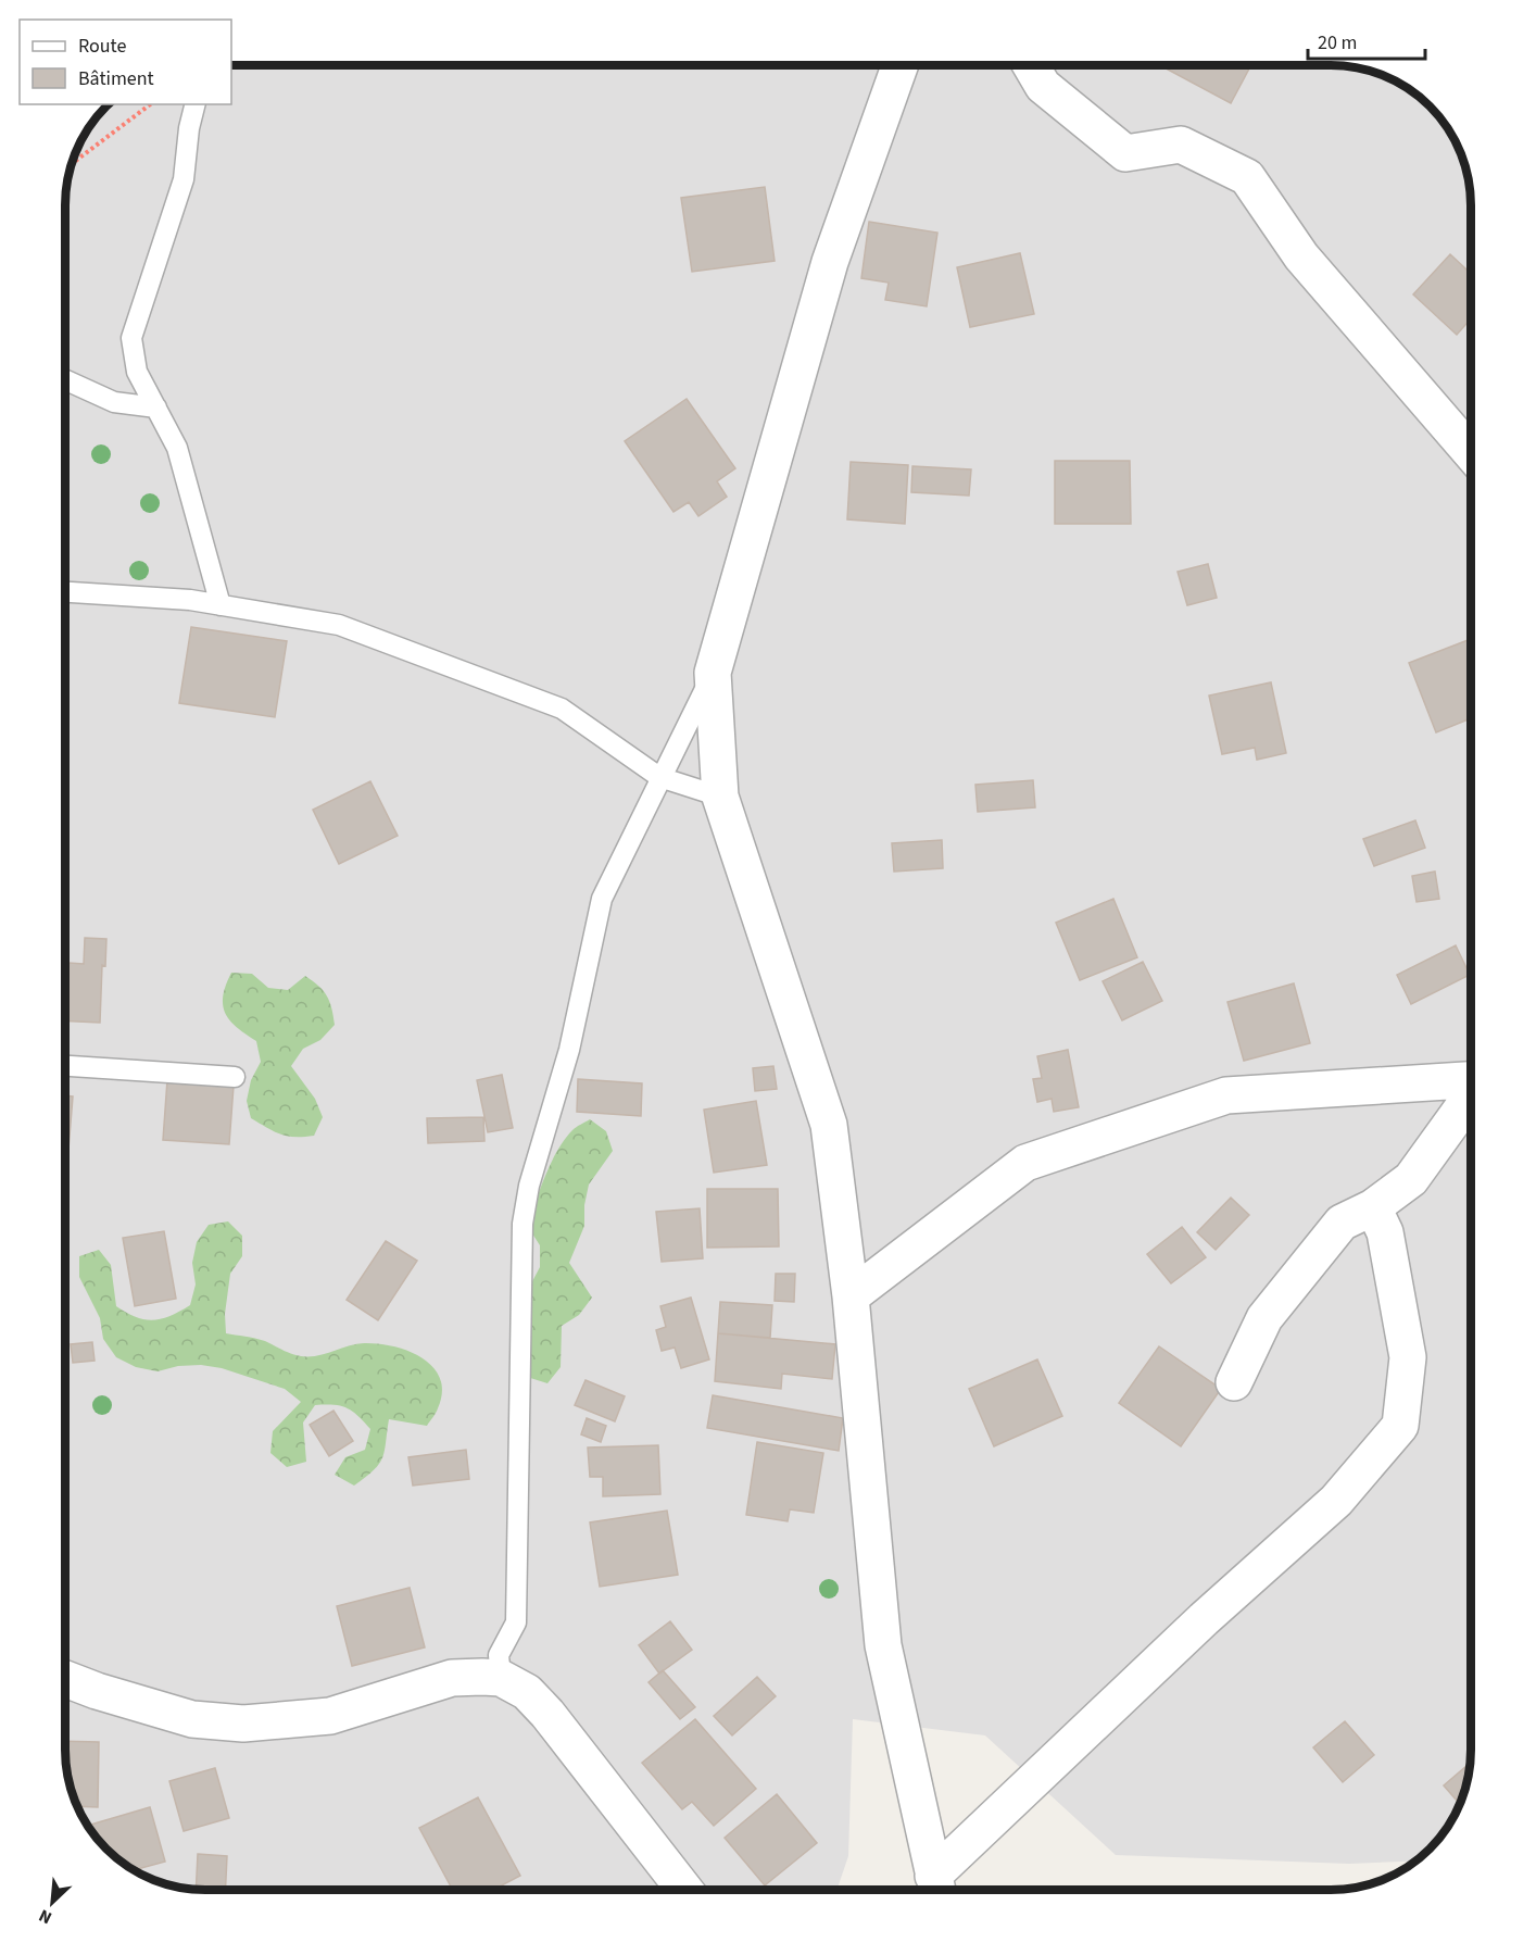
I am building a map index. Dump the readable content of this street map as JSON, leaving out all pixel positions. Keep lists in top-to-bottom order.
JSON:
{
  "legend": ["Route", "Bâtiment"],
  "scale_bar": "20 m",
  "north": "bottom left"
}
